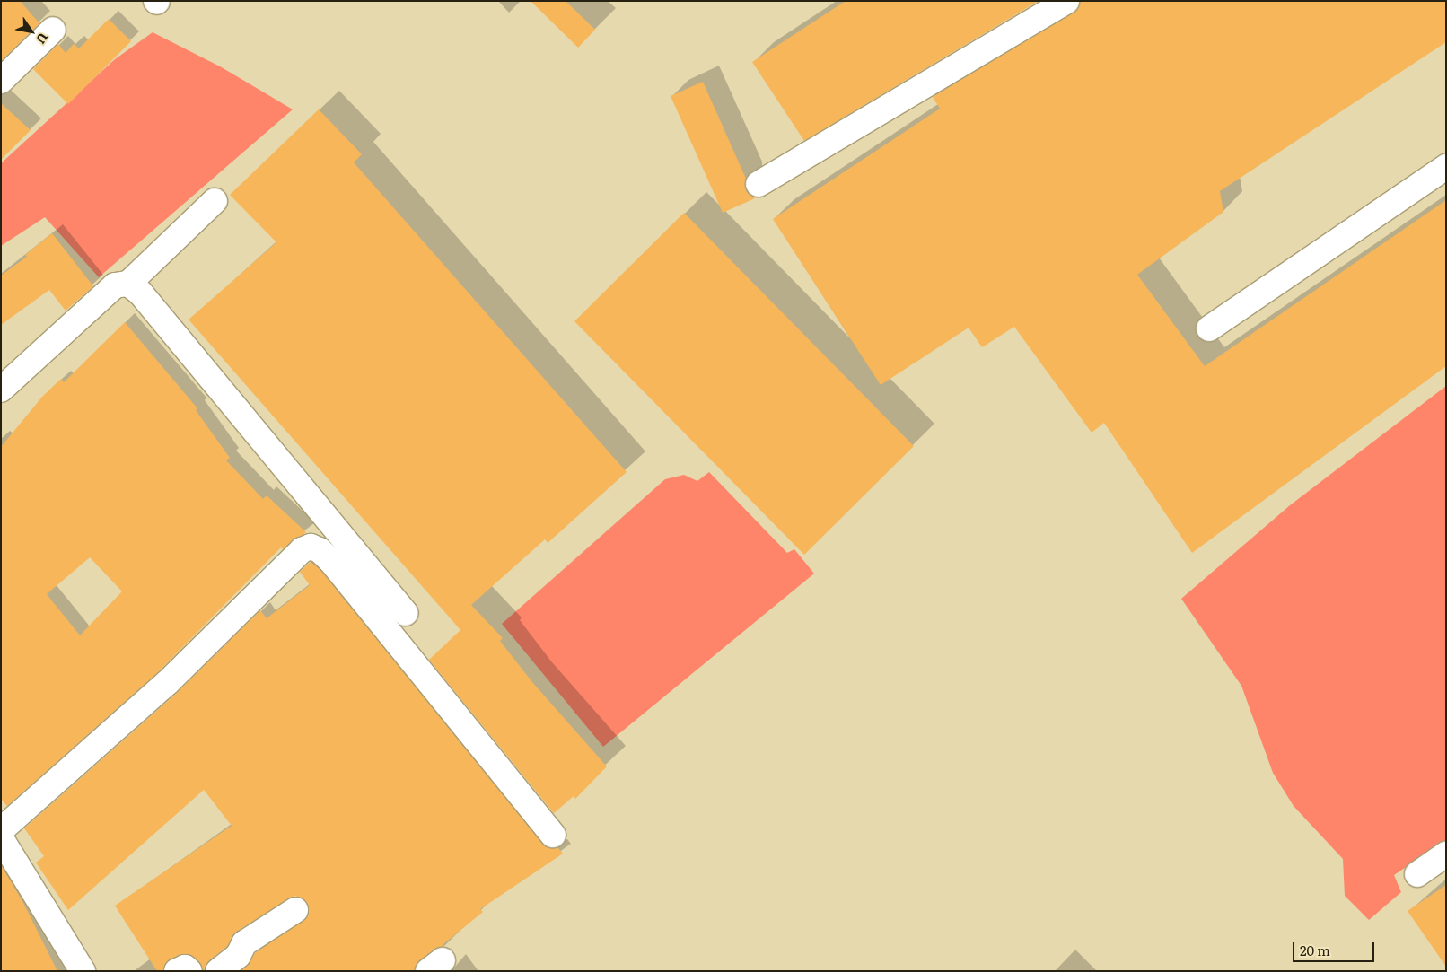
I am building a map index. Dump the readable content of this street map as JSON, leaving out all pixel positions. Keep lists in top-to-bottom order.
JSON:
{
  "scale_bar": "20 m",
  "north": "bottom right"
}
